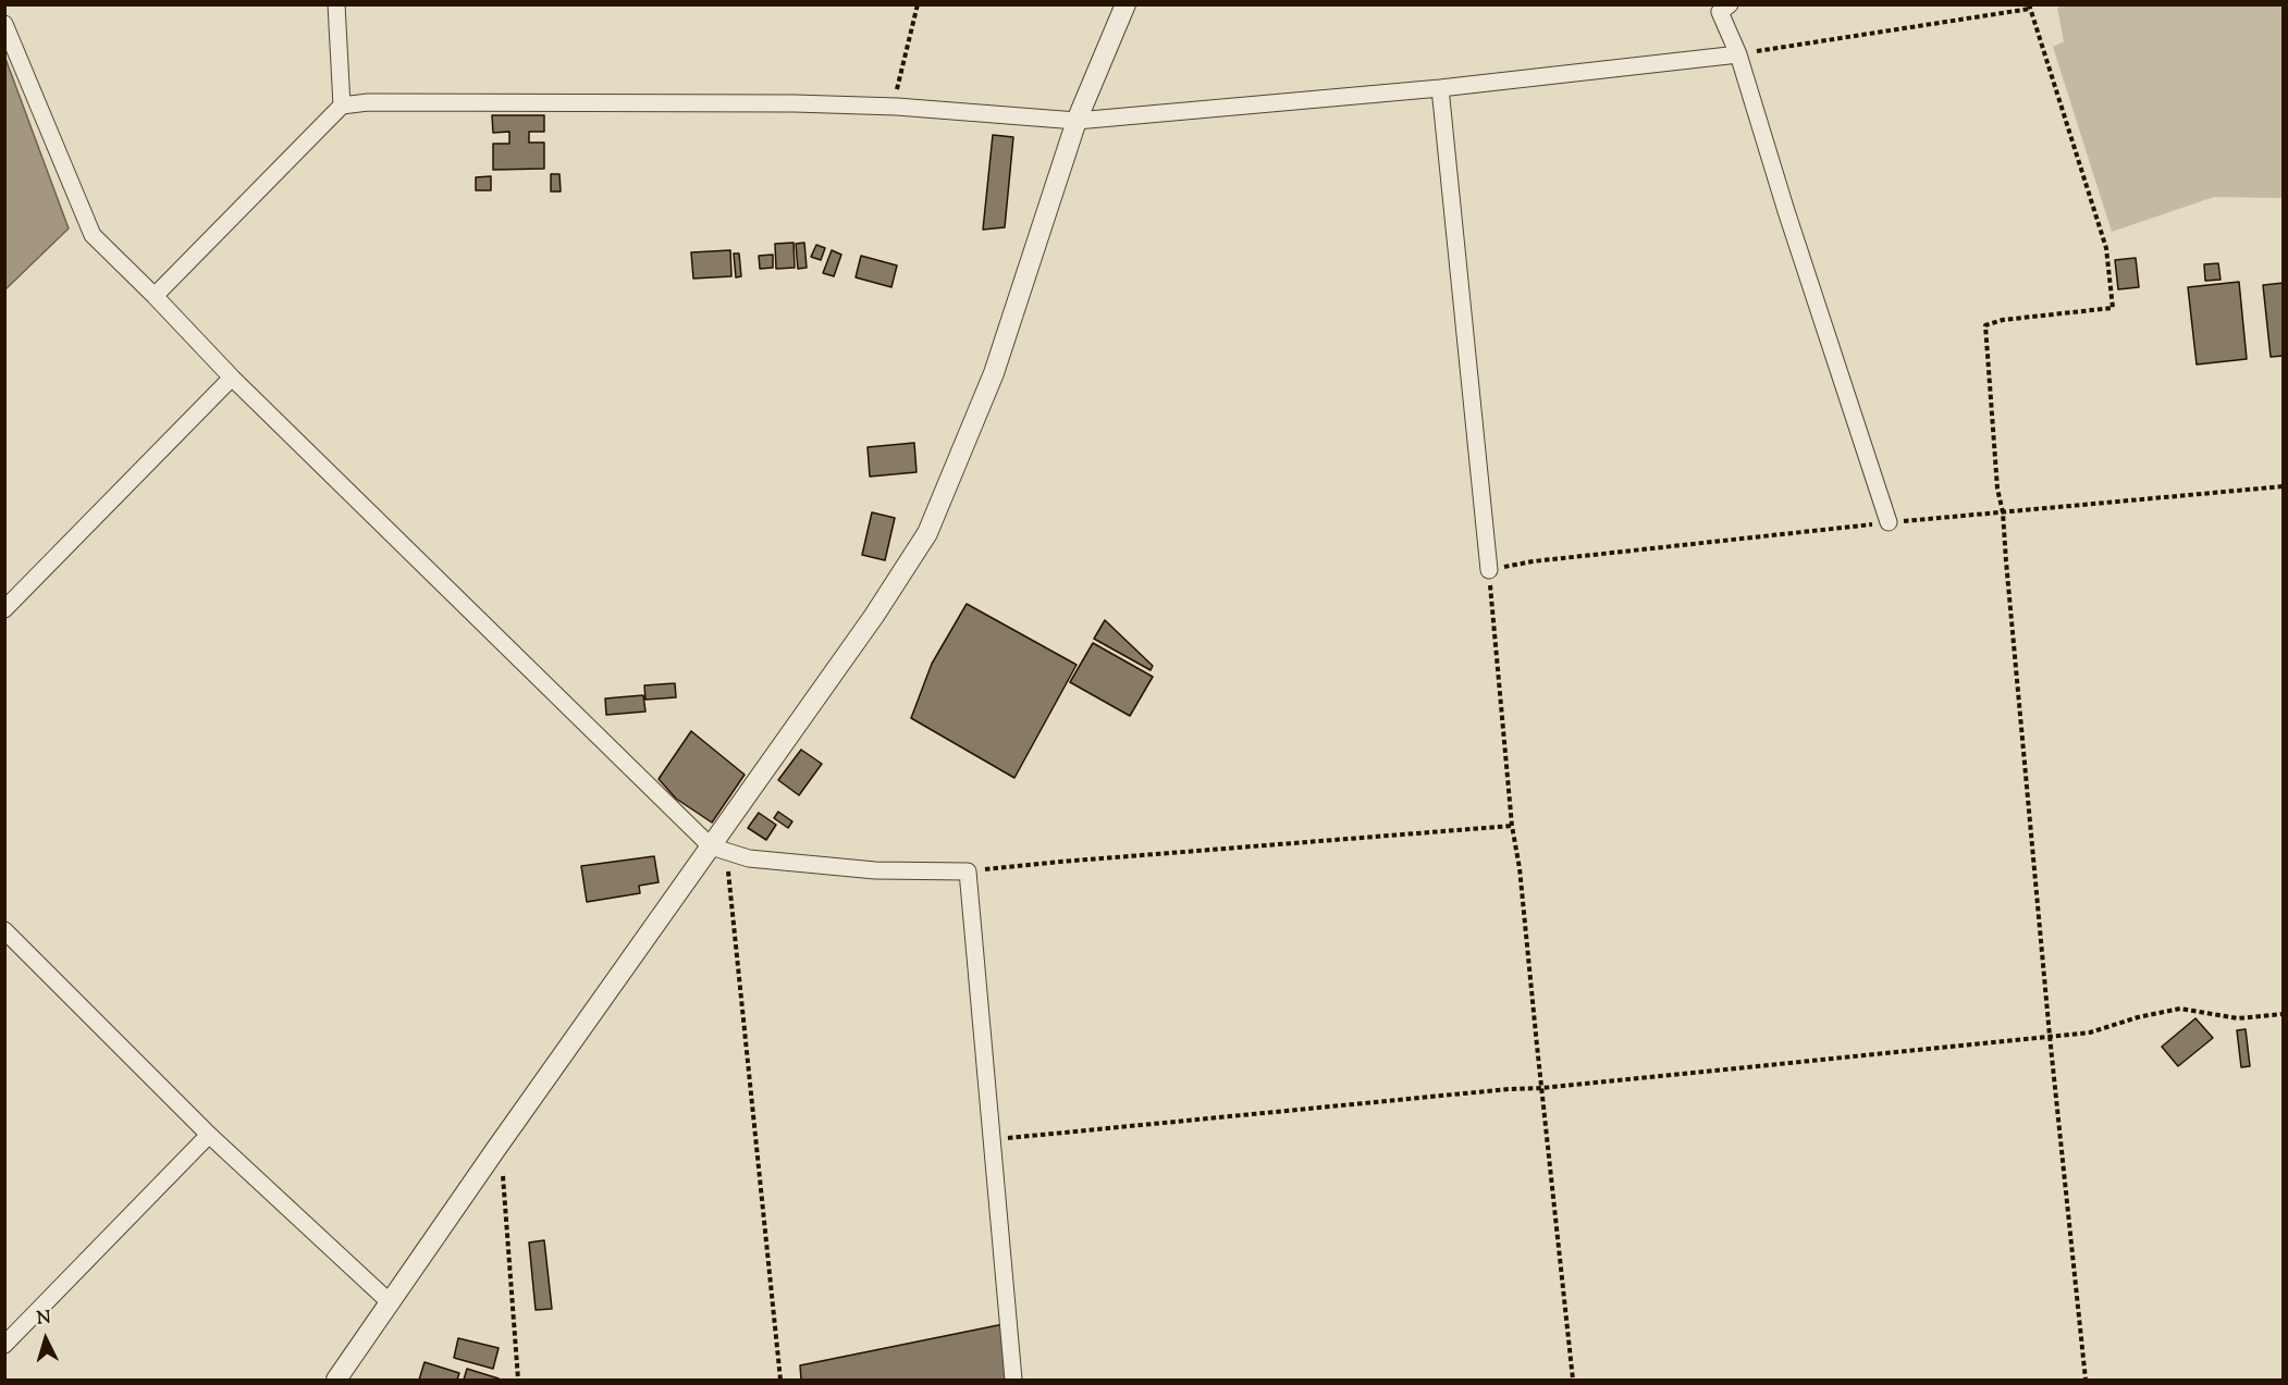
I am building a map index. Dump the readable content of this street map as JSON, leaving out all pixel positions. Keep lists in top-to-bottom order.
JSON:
{
  "north": "top"
}
